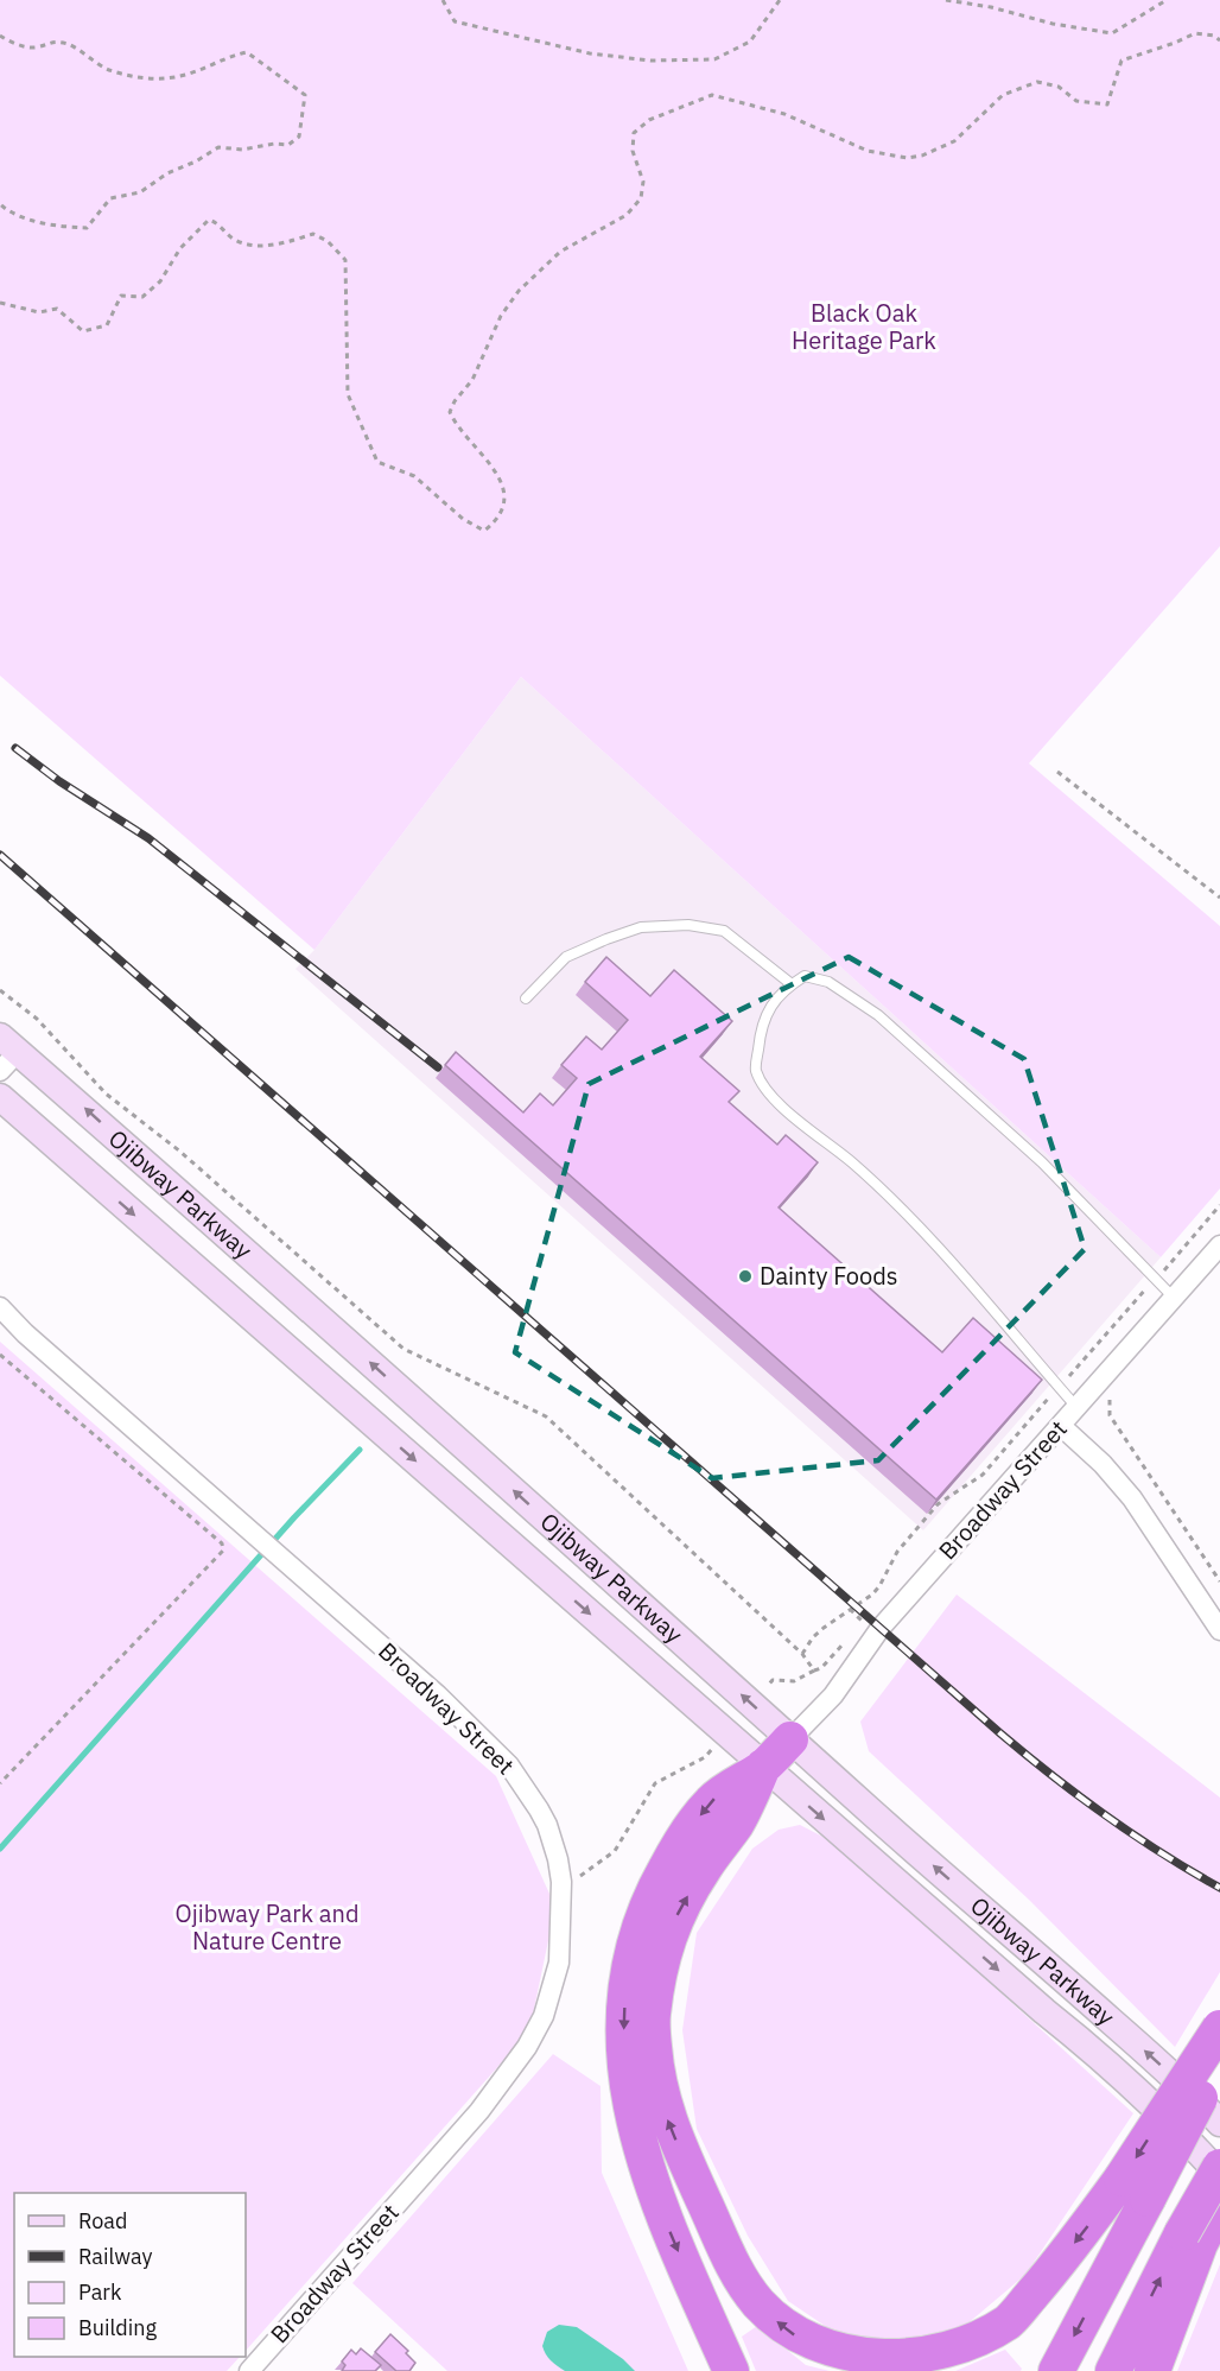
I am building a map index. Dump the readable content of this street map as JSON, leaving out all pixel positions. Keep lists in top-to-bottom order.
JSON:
{
  "streets": {
    "main road": ["Ojibway Parkway"],
    "street": ["Broadway Street"]
  },
  "crossings": [
    ["Ojibway Parkway", "Broadway Street"]
  ],
  "parks": ["Black Oak Heritage Park", "Ojibway Park and Nature Centre"],
  "places": ["Dainty Foods"],
  "legend": [
    "Road",
    "Railway",
    "Park",
    "Building"
  ]
}
